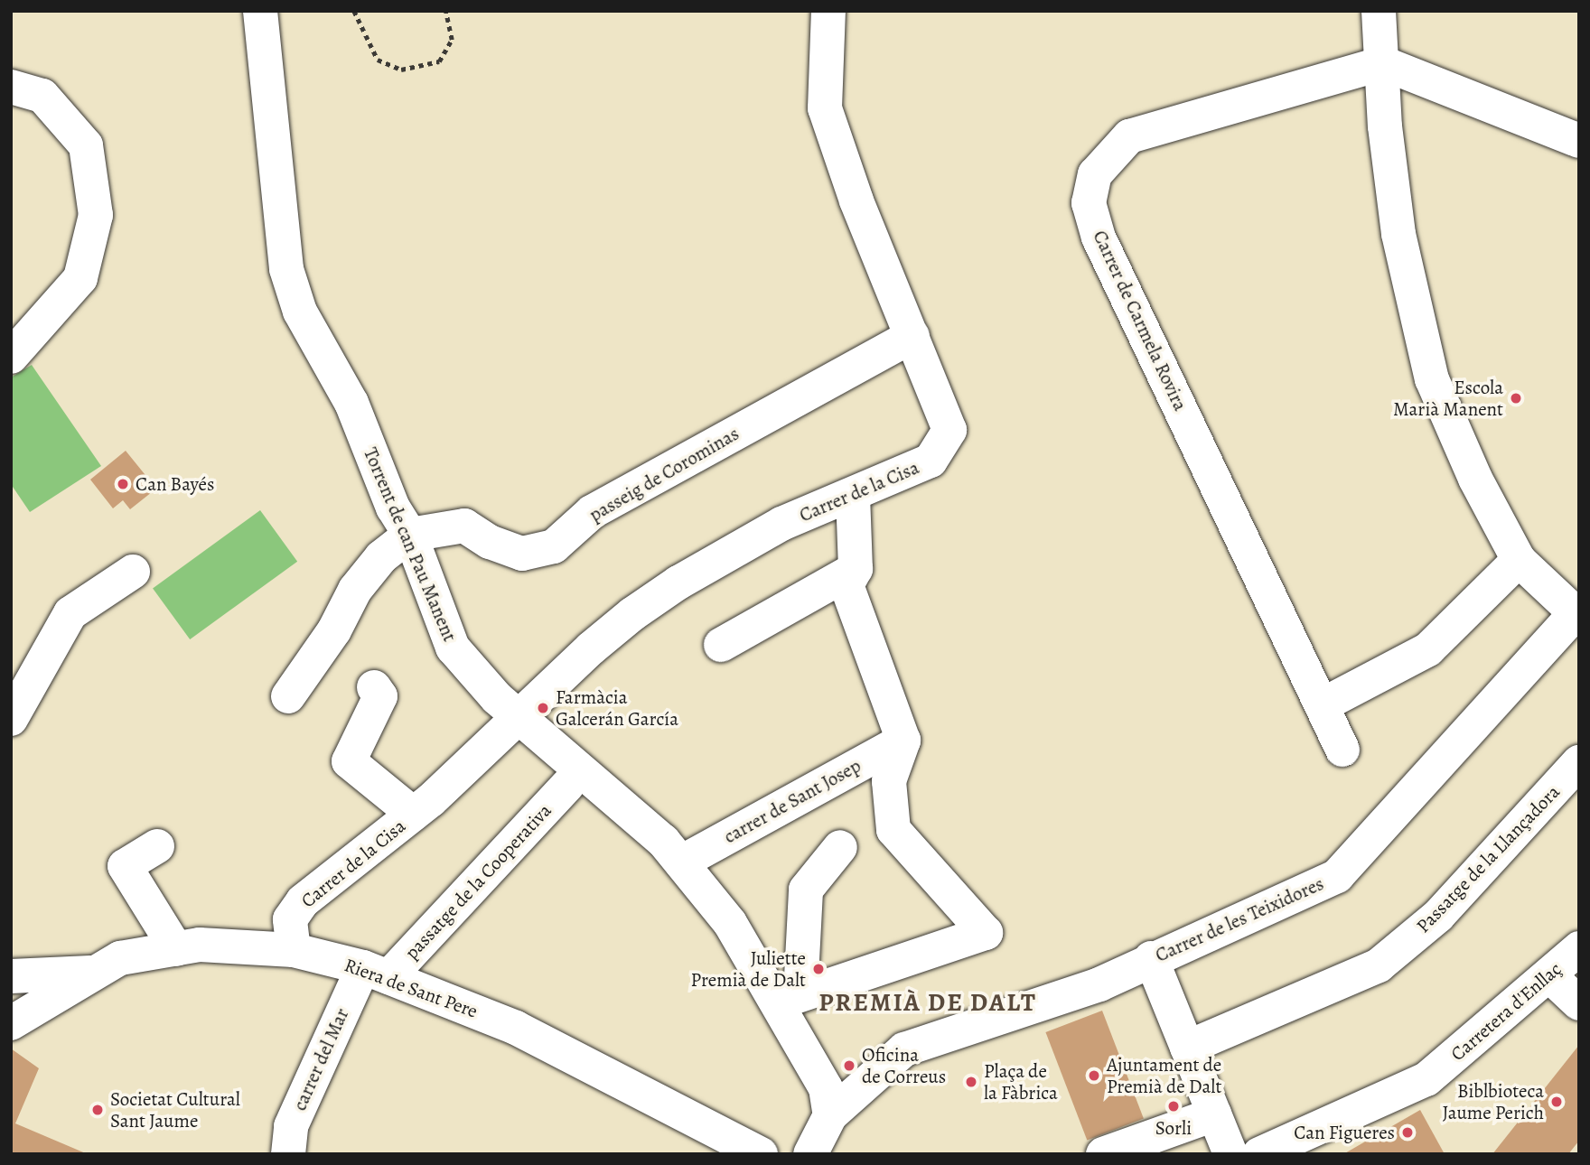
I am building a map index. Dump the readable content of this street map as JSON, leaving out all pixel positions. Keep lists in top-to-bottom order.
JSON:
{
  "streets": {
    "street": [
      "Carrer de Carmela Rovira",
      "passeig de Corominas",
      "Carrer de la Cisa",
      "Torrent de can Pau Manent",
      "carrer de Sant Josep",
      "Passatge de la Llançadora",
      "passatge de la Cooperativa",
      "Carrer de les Teixidores",
      "Riera de Sant Pere",
      "Carretera d'Enllaç",
      "carrer del Mar"
    ]
  },
  "crossings": [
    ["passeig de Corominas", "Carrer de la Cisa"],
    ["passeig de Corominas", "Torrent de can Pau Manent"],
    ["Carrer de la Cisa", "Torrent de can Pau Manent"],
    ["Carrer de la Cisa", "Riera de Sant Pere"],
    ["Torrent de can Pau Manent", "carrer de Sant Josep"],
    ["Torrent de can Pau Manent", "Carrer de les Teixidores"],
    ["passatge de la Cooperativa", "Riera de Sant Pere"],
    ["passatge de la Cooperativa", "carrer del Mar"],
    ["Riera de Sant Pere", "carrer del Mar"]
  ],
  "districts": ["PREMIÀ DE DALT"],
  "places": [
    "Escola Marià Manent",
    "Can Bayés",
    "Farmàcia Galcerán García",
    "Juliette Premià de Dalt",
    "Oficina de Correus",
    "Ajuntament de Premià de Dalt",
    "Plaça de la Fàbrica",
    "Biblbioteca Jaume Perich",
    "Sorli",
    "Societat Cultural Sant Jaume",
    "Can Figueres"
  ]
}
